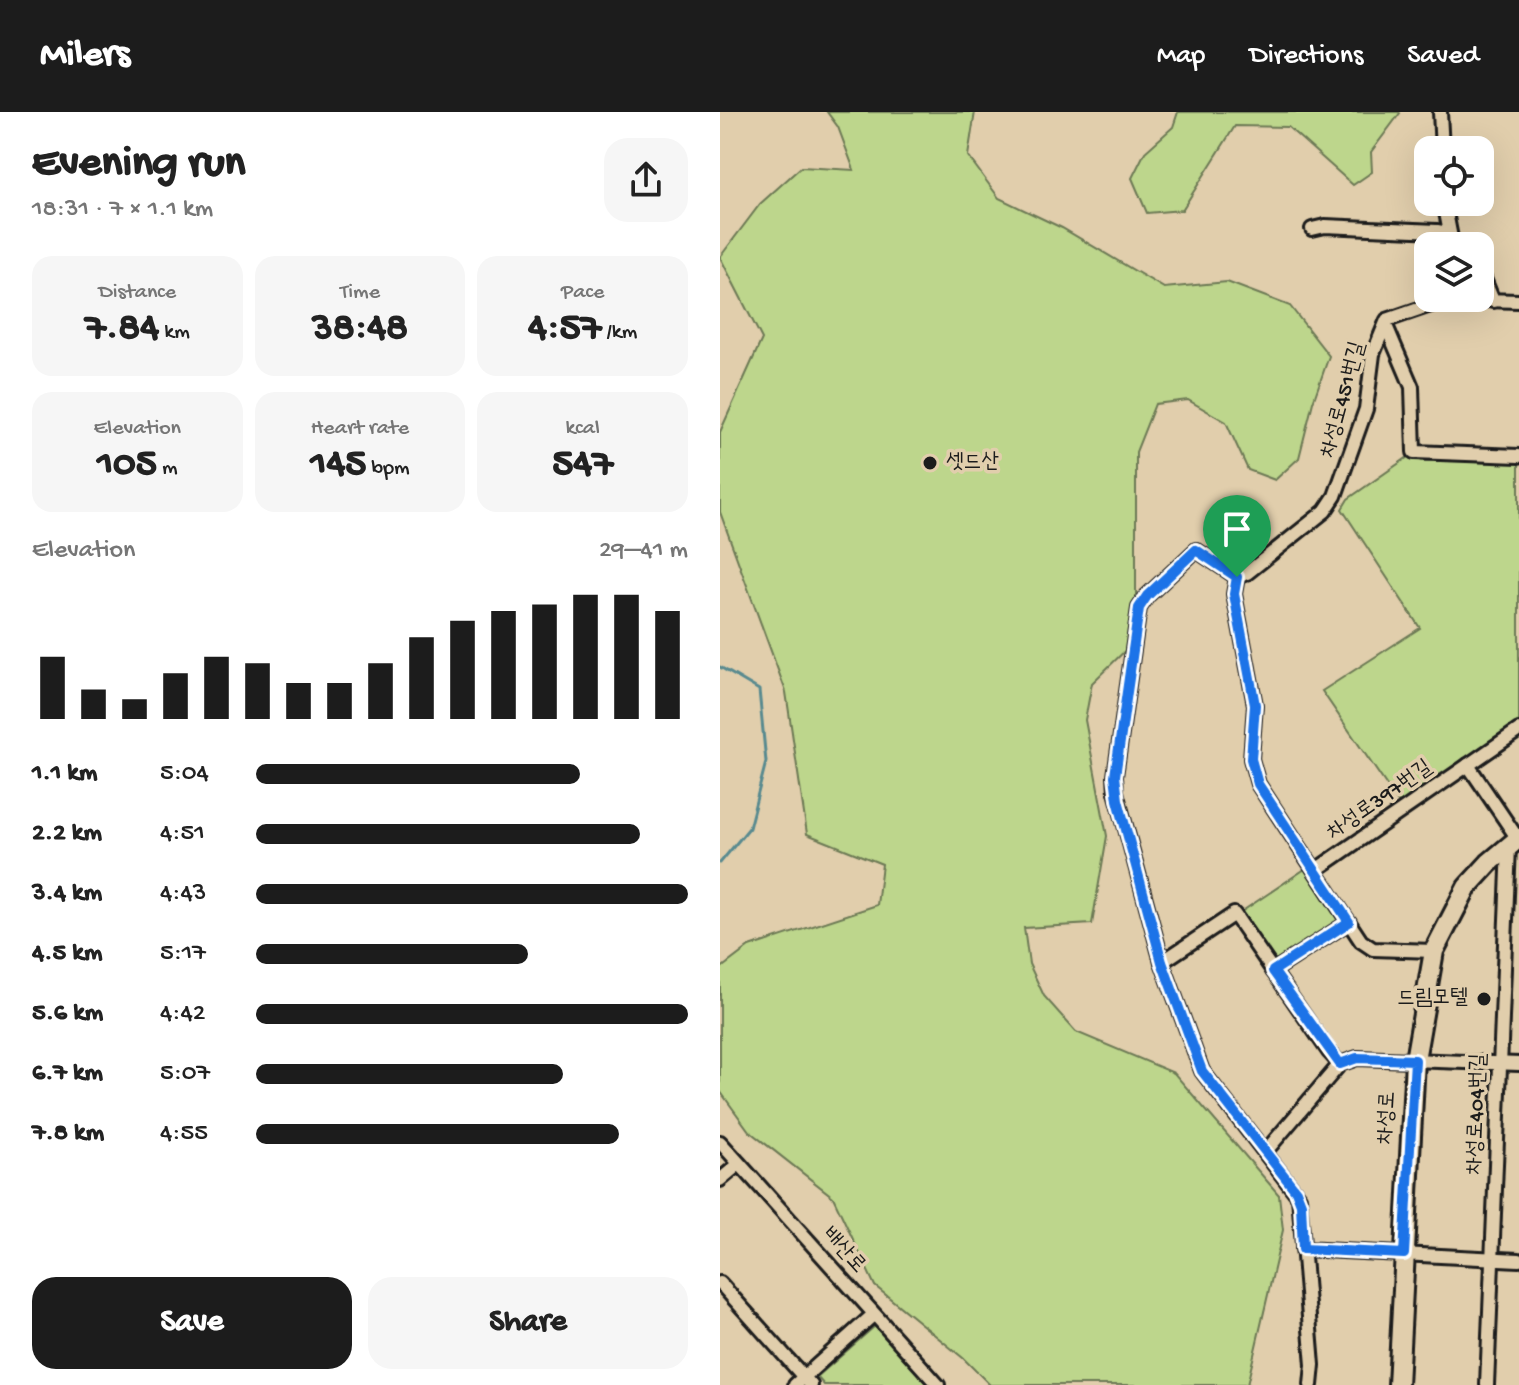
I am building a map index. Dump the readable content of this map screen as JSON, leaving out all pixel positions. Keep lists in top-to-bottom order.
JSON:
{
  "streets": {
    "main road": ["차성로"],
    "street": [
      "차성로451번길",
      "차성로397번길",
      "차성로404번길",
      "배산로"
    ]
  },
  "crossings": [
    ["차성로397번길", "차성로"],
    ["차성로404번길", "차성로"]
  ],
  "places": ["셋드산", "드림모텔"],
  "page": {
    "header": "Milers",
    "nav": ["Map", "Directions", "Saved"],
    "heading": ["Evening run", "18:31 · 7 × 1.1 km"],
    "stats": [
      ["Distance", "7.84 km"],
      ["Time", "38:48"],
      ["Pace", "4:57 /km"],
      ["Elevation", "105 m"],
      ["Heart rate", "145 bpm"],
      ["kcal", "547"]
    ],
    "chart": ["Elevation", "29–41 m"],
    "list": [
      {
        "name": "1.1 km",
        "note": "5:04"
      },
      {
        "name": "2.2 km",
        "note": "4:51"
      },
      {
        "name": "3.4 km",
        "note": "4:43"
      },
      {
        "name": "4.5 km",
        "note": "5:17"
      },
      {
        "name": "5.6 km",
        "note": "4:42"
      },
      {
        "name": "6.7 km",
        "note": "5:07"
      },
      {
        "name": "7.8 km",
        "note": "4:55"
      }
    ],
    "buttons": ["Save", "Share"]
  }
}
